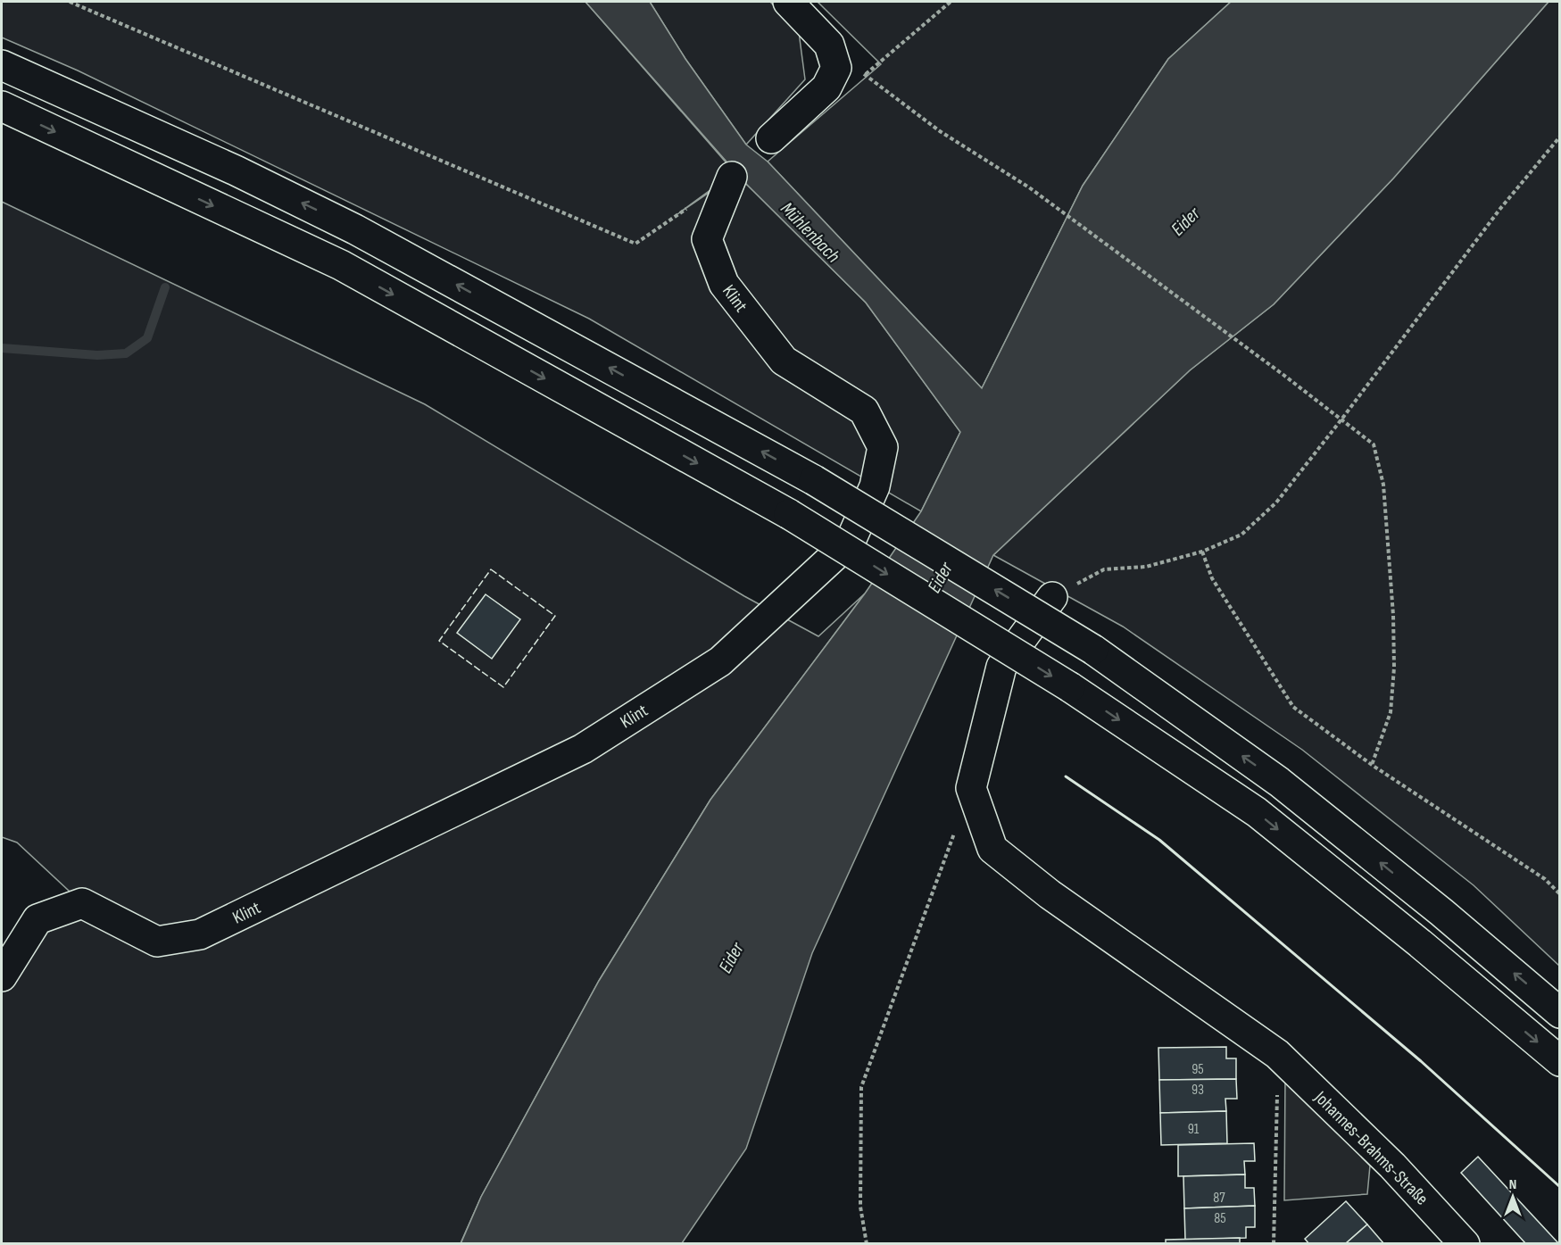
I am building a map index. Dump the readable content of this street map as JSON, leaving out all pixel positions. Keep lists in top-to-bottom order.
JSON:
{
  "streets": {
    "main road": ["Klint", "Johannes-Brahms-Straße"]
  },
  "water": ["Eider", "Mühlenbach"],
  "house_numbers": [
    "95",
    "93",
    "91",
    "87",
    "85"
  ],
  "north": "top"
}
